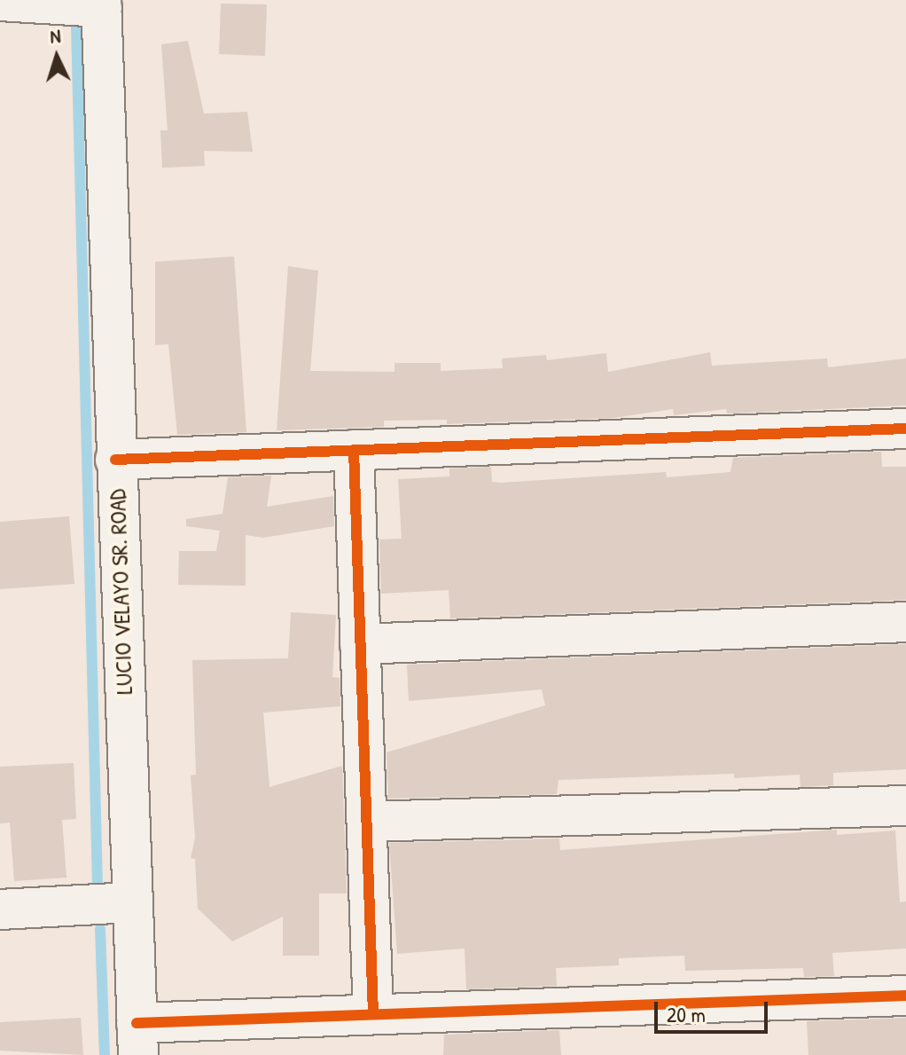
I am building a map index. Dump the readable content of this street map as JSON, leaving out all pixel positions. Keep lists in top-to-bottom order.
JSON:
{
  "streets": {
    "street": ["LUCIO VELAYO SR. ROAD"]
  },
  "scale_bar": "20 m",
  "north": "top"
}
